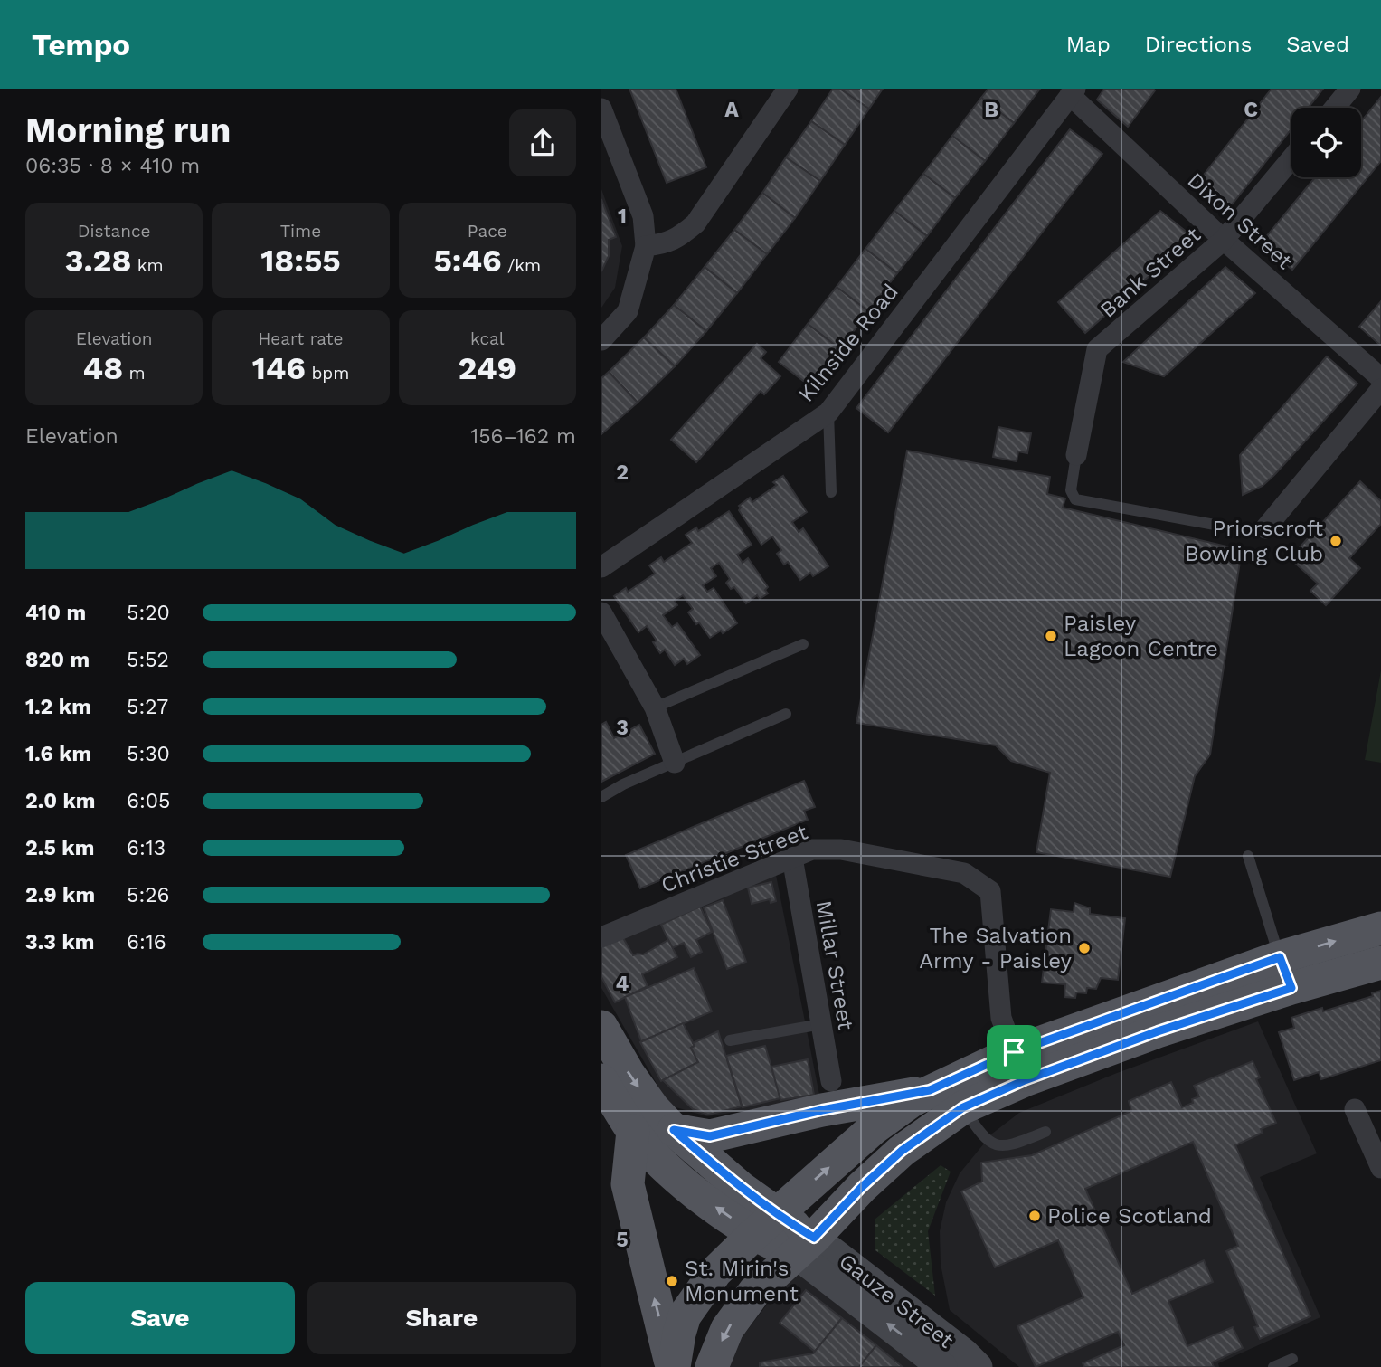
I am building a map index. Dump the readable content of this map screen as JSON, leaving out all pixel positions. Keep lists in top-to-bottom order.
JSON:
{
  "streets": {
    "street": [
      "Dixon Street",
      "Bank Street",
      "Kilnside Road",
      "Christie Street",
      "Millar Street",
      "Gauze Street"
    ]
  },
  "crossings": [
    ["Dixon Street", "Bank Street"],
    ["Dixon Street", "Kilnside Road"],
    ["Christie Street", "Millar Street"]
  ],
  "places": [
    "Priorscroft Bowling Club",
    "Paisley Lagoon Centre",
    "The Salvation Army - Paisley",
    "Police Scotland",
    "St. Mirin's Monument"
  ],
  "page": {
    "header": "Tempo",
    "nav": ["Map", "Directions", "Saved"],
    "heading": ["Morning run", "06:35 · 8 × 410 m"],
    "stats": [
      ["Distance", "3.28 km"],
      ["Time", "18:55"],
      ["Pace", "5:46 /km"],
      ["Elevation", "48 m"],
      ["Heart rate", "146 bpm"],
      ["kcal", "249"]
    ],
    "chart": ["Elevation", "156–162 m"],
    "list": [
      {
        "name": "410 m",
        "note": "5:20"
      },
      {
        "name": "820 m",
        "note": "5:52"
      },
      {
        "name": "1.2 km",
        "note": "5:27"
      },
      {
        "name": "1.6 km",
        "note": "5:30"
      },
      {
        "name": "2.0 km",
        "note": "6:05"
      },
      {
        "name": "2.5 km",
        "note": "6:13"
      },
      {
        "name": "2.9 km",
        "note": "5:26"
      },
      {
        "name": "3.3 km",
        "note": "6:16"
      }
    ],
    "buttons": ["Save", "Share"]
  },
  "grid": {
    "columns": ["A", "B", "C"],
    "rows": [
      "1",
      "2",
      "3",
      "4",
      "5"
    ]
  }
}
